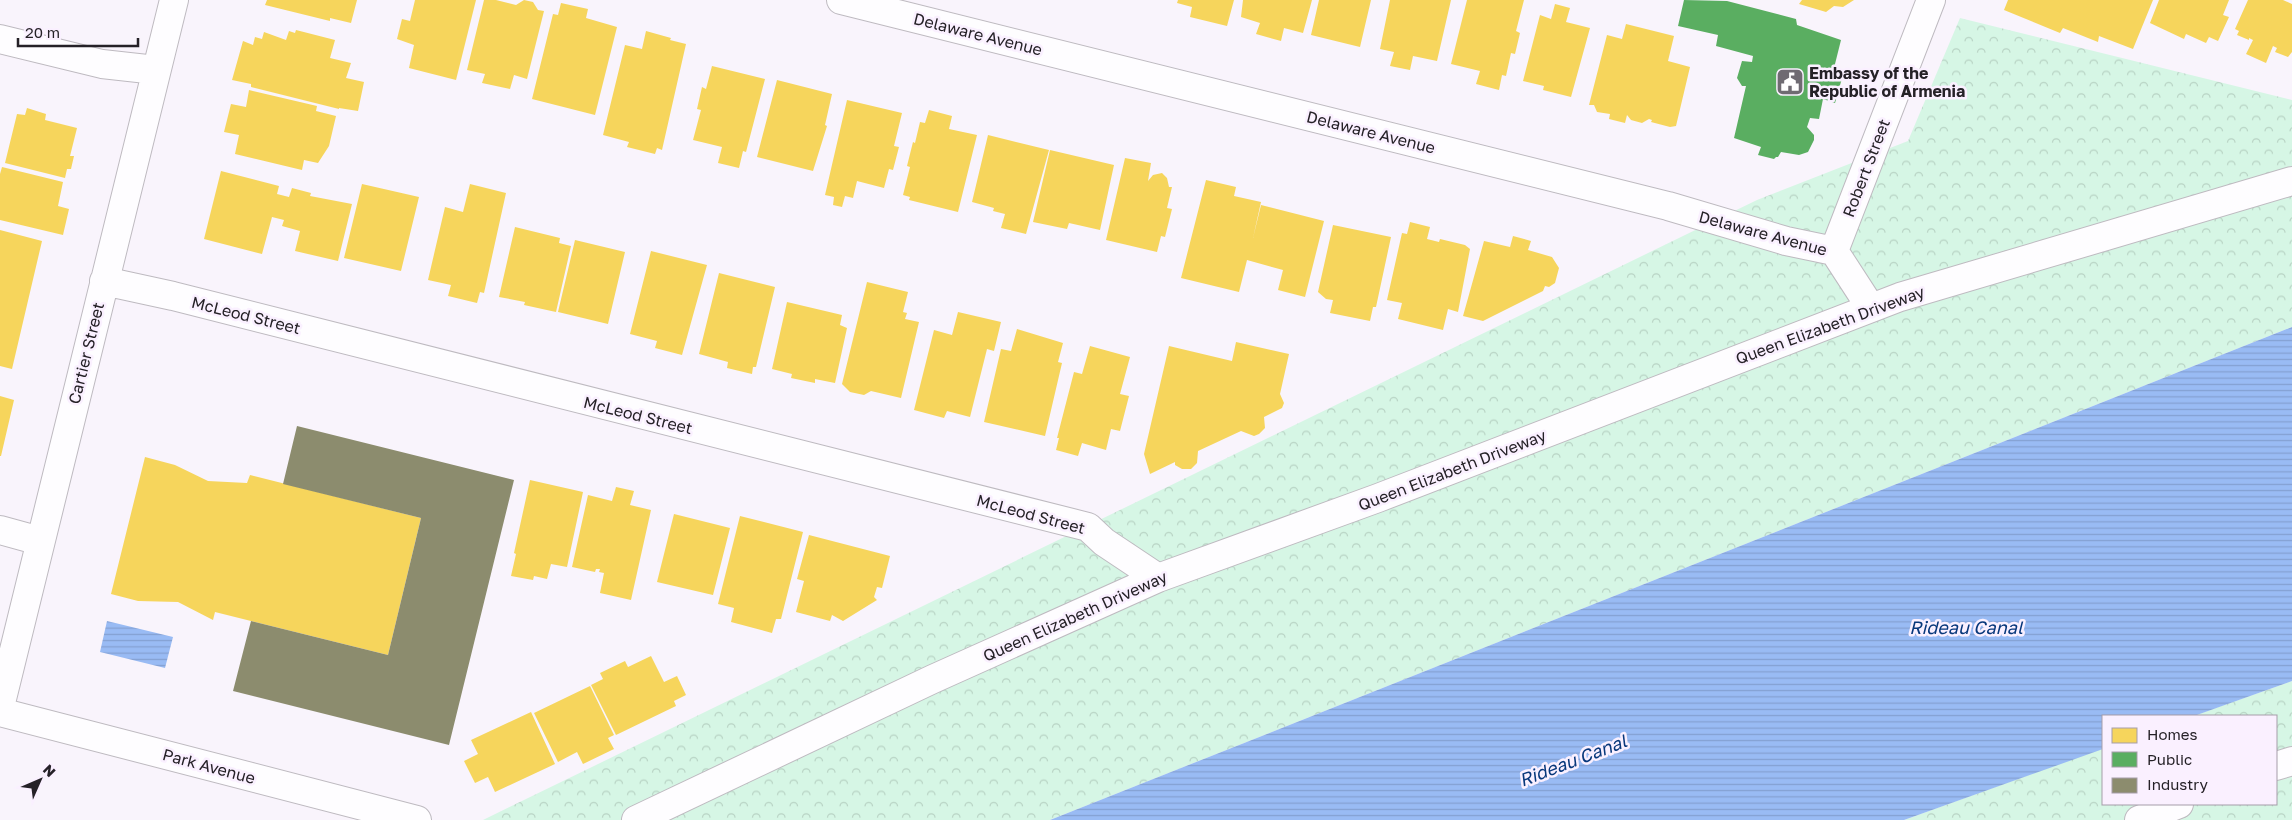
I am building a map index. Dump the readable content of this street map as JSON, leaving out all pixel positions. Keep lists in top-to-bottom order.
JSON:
{
  "streets": {
    "street": [
      "Delaware Avenue",
      "Robert Street",
      "McLeod Street",
      "Queen Elizabeth Driveway",
      "Cartier Street",
      "Park Avenue"
    ]
  },
  "crossings": [
    ["Delaware Avenue", "Robert Street"],
    ["Delaware Avenue", "Queen Elizabeth Driveway"],
    ["McLeod Street", "Queen Elizabeth Driveway"],
    ["McLeod Street", "Cartier Street"]
  ],
  "water": ["Rideau Canal"],
  "places": {
    "public building": ["Embassy of the Republic of Armenia"]
  },
  "legend": ["Homes", "Public", "Industry"],
  "scale_bar": "20 m",
  "north": "top right"
}
